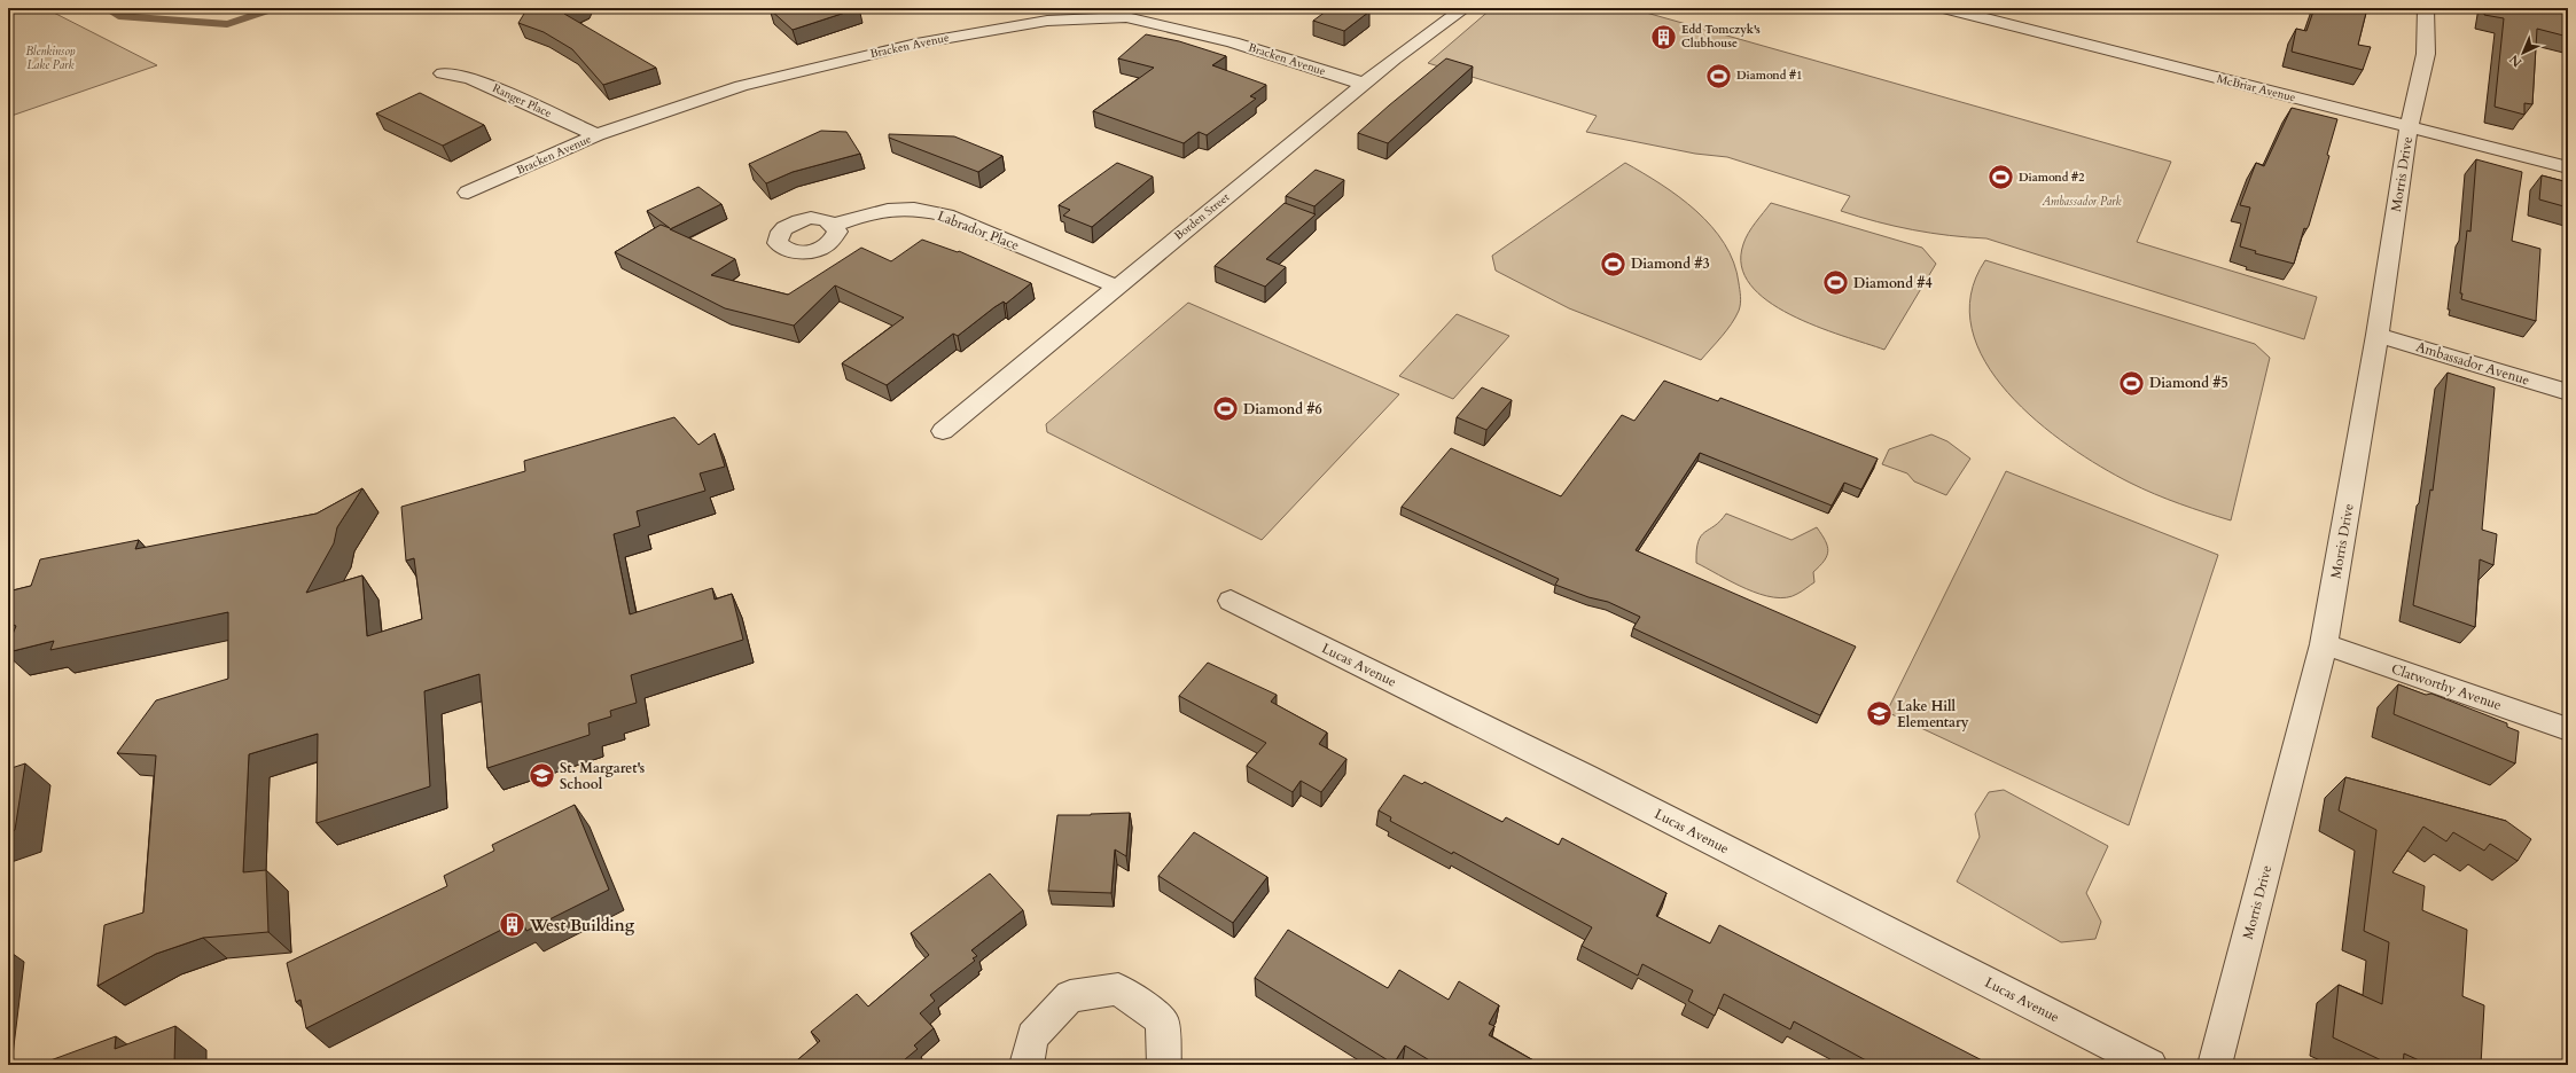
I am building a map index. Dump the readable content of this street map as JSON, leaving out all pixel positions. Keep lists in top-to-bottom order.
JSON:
{
  "streets": {
    "street": [
      "Bracken Avenue",
      "McBriar Avenue",
      "Ranger Place",
      "Morris Drive",
      "Borden Street",
      "Labrador Place",
      "Ambassador Avenue",
      "Lucas Avenue",
      "Clatworthy Avenue"
    ]
  },
  "crossings": [
    ["Bracken Avenue", "Ranger Place"],
    ["Bracken Avenue", "Borden Street"],
    ["McBriar Avenue", "Morris Drive"],
    ["Morris Drive", "Ambassador Avenue"],
    ["Morris Drive", "Clatworthy Avenue"],
    ["Borden Street", "Labrador Place"]
  ],
  "parks": ["Blenkinsop Lake Park", "Ambassador Park"],
  "places": {
    "building": ["Edd Tomczyk's Clubhouse", "West Building"],
    "sports": [
      "Diamond #1",
      "Diamond #2",
      "Diamond #3",
      "Diamond #4",
      "Diamond #5",
      "Diamond #6"
    ],
    "school or university": ["Lake Hill Elementary", "St. Margaret's School"]
  },
  "north": "bottom left"
}
